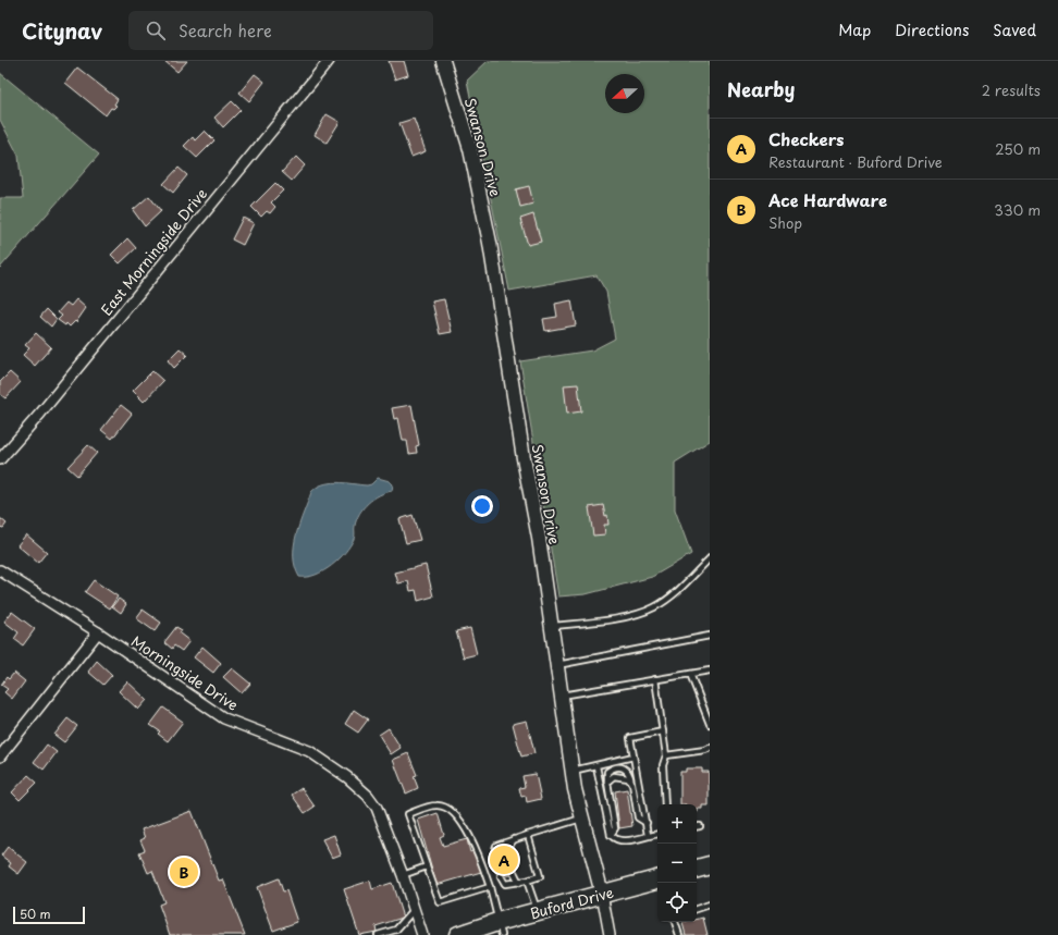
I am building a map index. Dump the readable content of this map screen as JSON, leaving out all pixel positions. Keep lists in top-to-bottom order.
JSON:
{
  "streets": {
    "highway": ["Buford Drive"],
    "street": ["Swanson Drive", "East Morningside Drive", "Morningside Drive"]
  },
  "crossings": [
    ["Swanson Drive", "Buford Drive"]
  ],
  "scale_bar": "50 m",
  "north": "left",
  "page": {
    "header": "Citynav",
    "search": "Search here",
    "nav": ["Map", "Directions", "Saved"],
    "heading": ["Nearby", "2 results"],
    "list": [
      {
        "mark": "A",
        "name": "Checkers",
        "note": "Restaurant · Buford Drive",
        "value": "250 m"
      },
      {
        "mark": "B",
        "name": "Ace Hardware",
        "note": "Shop",
        "value": "330 m"
      }
    ],
    "map_buttons": ["+", "−"],
    "pins": ["A", "B"],
    "scale": "50 m"
  }
}
